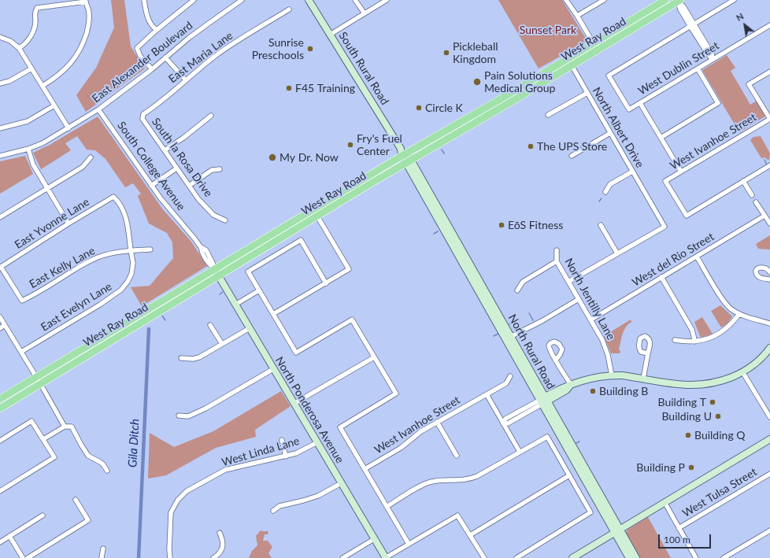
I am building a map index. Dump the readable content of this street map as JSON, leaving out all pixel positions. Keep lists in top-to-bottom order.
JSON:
{
  "streets": {
    "main road": ["West Ray Road"],
    "street": [
      "East Maria Lane",
      "East Alexander Boulevard",
      "South Rural Road",
      "West Dublin Street",
      "North Albert Drive",
      "West Ivanhoe Street",
      "South la Rosa Drive",
      "South College Avenue",
      "East Yvonne Lane",
      "West del Rio Street",
      "East Kelly Lane",
      "North Jentilly Lane",
      "East Evelyn Lane",
      "North Rural Road",
      "North Ponderosa Avenue",
      "West Linda Lane",
      "West Tulsa Street"
    ]
  },
  "crossings": [
    ["West Ray Road", "South Rural Road"],
    ["West Ray Road", "North Albert Drive"],
    ["West Ray Road", "South College Avenue"],
    ["West Ray Road", "North Rural Road"],
    ["West Ray Road", "North Ponderosa Avenue"],
    ["East Maria Lane", "South la Rosa Drive"],
    ["East Alexander Boulevard", "South College Avenue"],
    ["South Rural Road", "North Rural Road"],
    ["South College Avenue", "North Ponderosa Avenue"],
    ["East Yvonne Lane", "East Kelly Lane"],
    ["East Yvonne Lane", "East Evelyn Lane"],
    ["West del Rio Street", "North Jentilly Lane"],
    ["East Kelly Lane", "East Evelyn Lane"],
    ["North Ponderosa Avenue", "West Linda Lane"]
  ],
  "water": ["Gila Ditch"],
  "parks": ["Sunset Park"],
  "places": [
    "Sunrise Preschools",
    "Pickleball Kingdom",
    "Pain Solutions Medical Group",
    "F45 Training",
    "Circle K",
    "Fry's Fuel Center",
    "The UPS Store",
    "My Dr. Now",
    "EōS Fitness",
    "Building B",
    "Building T",
    "Building U",
    "Building Q",
    "Building P"
  ],
  "scale_bar": "100 m",
  "north": "top left"
}
